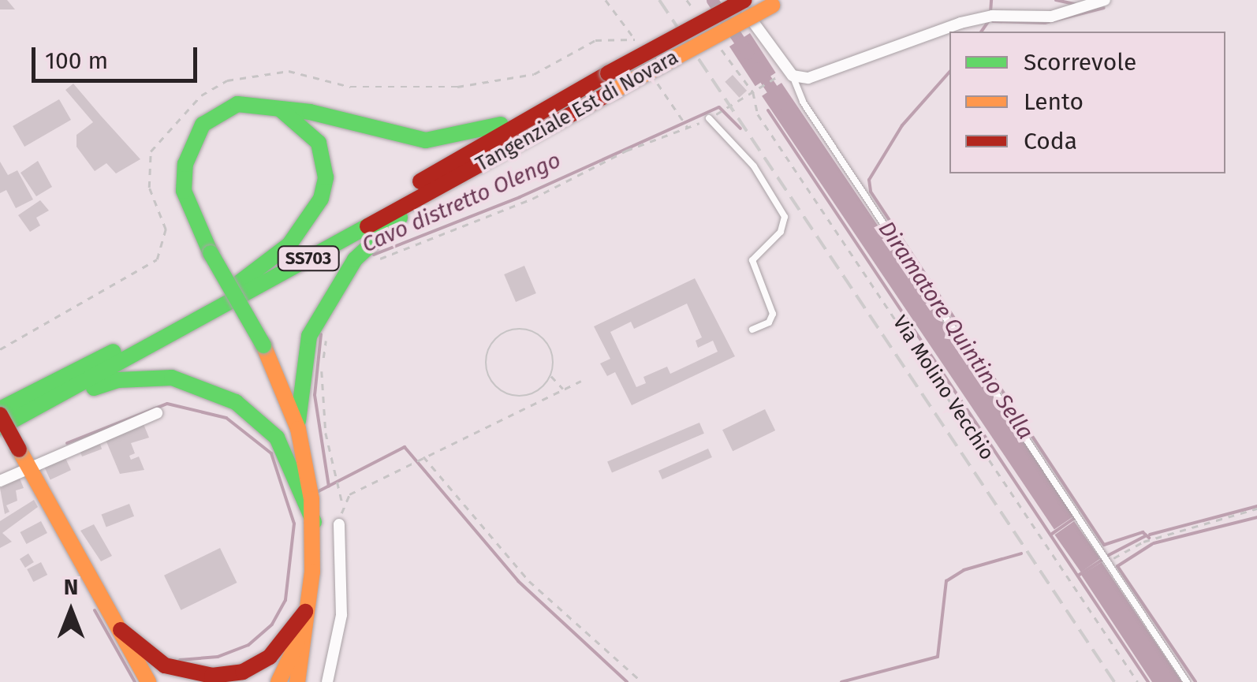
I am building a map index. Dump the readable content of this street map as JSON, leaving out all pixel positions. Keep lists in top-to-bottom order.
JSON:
{
  "streets": {
    "main road": ["Tangenziale Est di Novara", "SS703"],
    "path": ["Via Molino Vecchio"]
  },
  "crossings": [
    ["Tangenziale Est di Novara", "SS703"]
  ],
  "water": ["Cavo distretto Olengo", "Diramatore Quintino Sella"],
  "legend": ["Scorrevole", "Lento", "Coda"],
  "scale_bar": "100 m",
  "north": "top"
}
